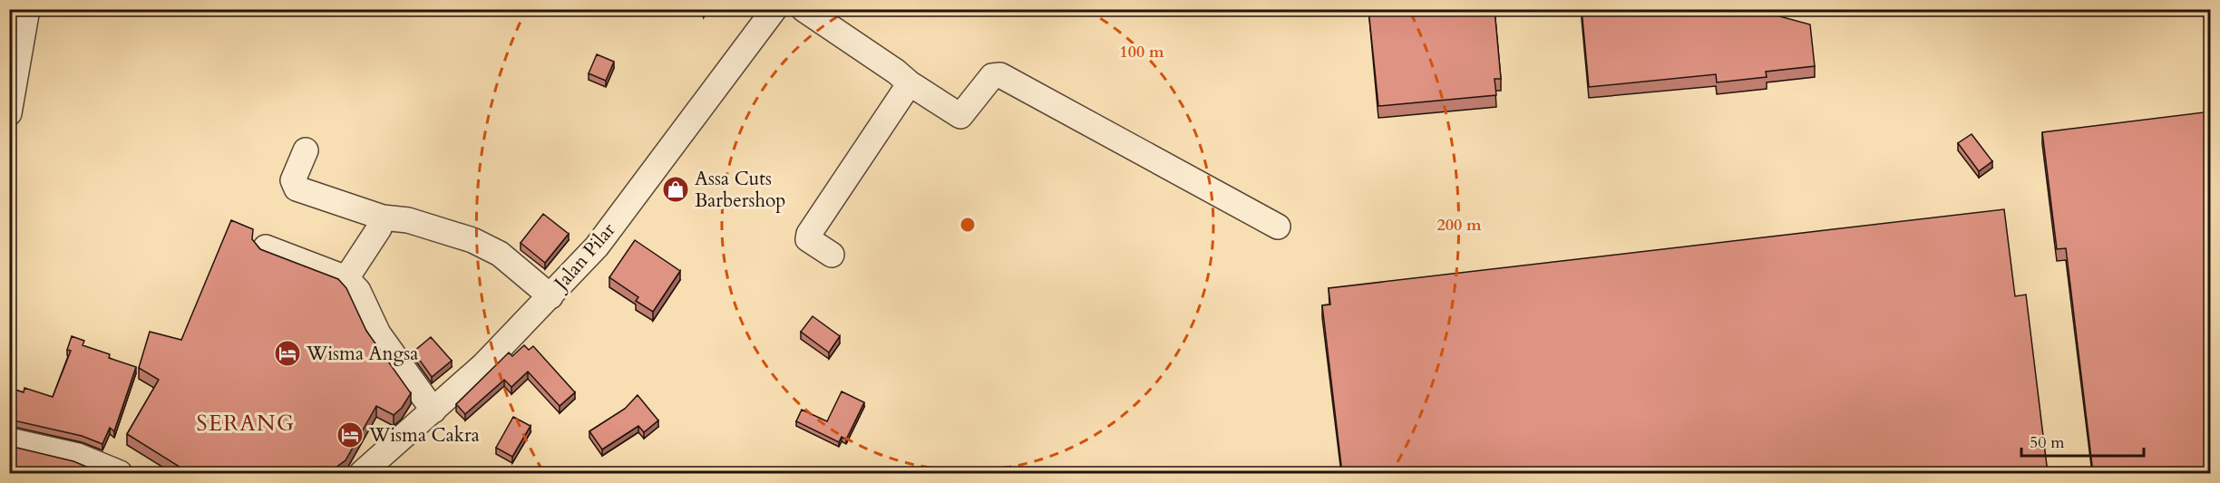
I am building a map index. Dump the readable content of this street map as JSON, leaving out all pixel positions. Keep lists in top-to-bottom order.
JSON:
{
  "streets": {
    "street": ["Jalan Pilar"]
  },
  "districts": ["SERANG"],
  "places": {
    "shop": ["Assa Cuts Barbershop"],
    "hotel": ["Wisma Angsa", "Wisma Cakra"]
  },
  "scale_bar": "50 m",
  "rings": ["100 m", "200 m"]
}
